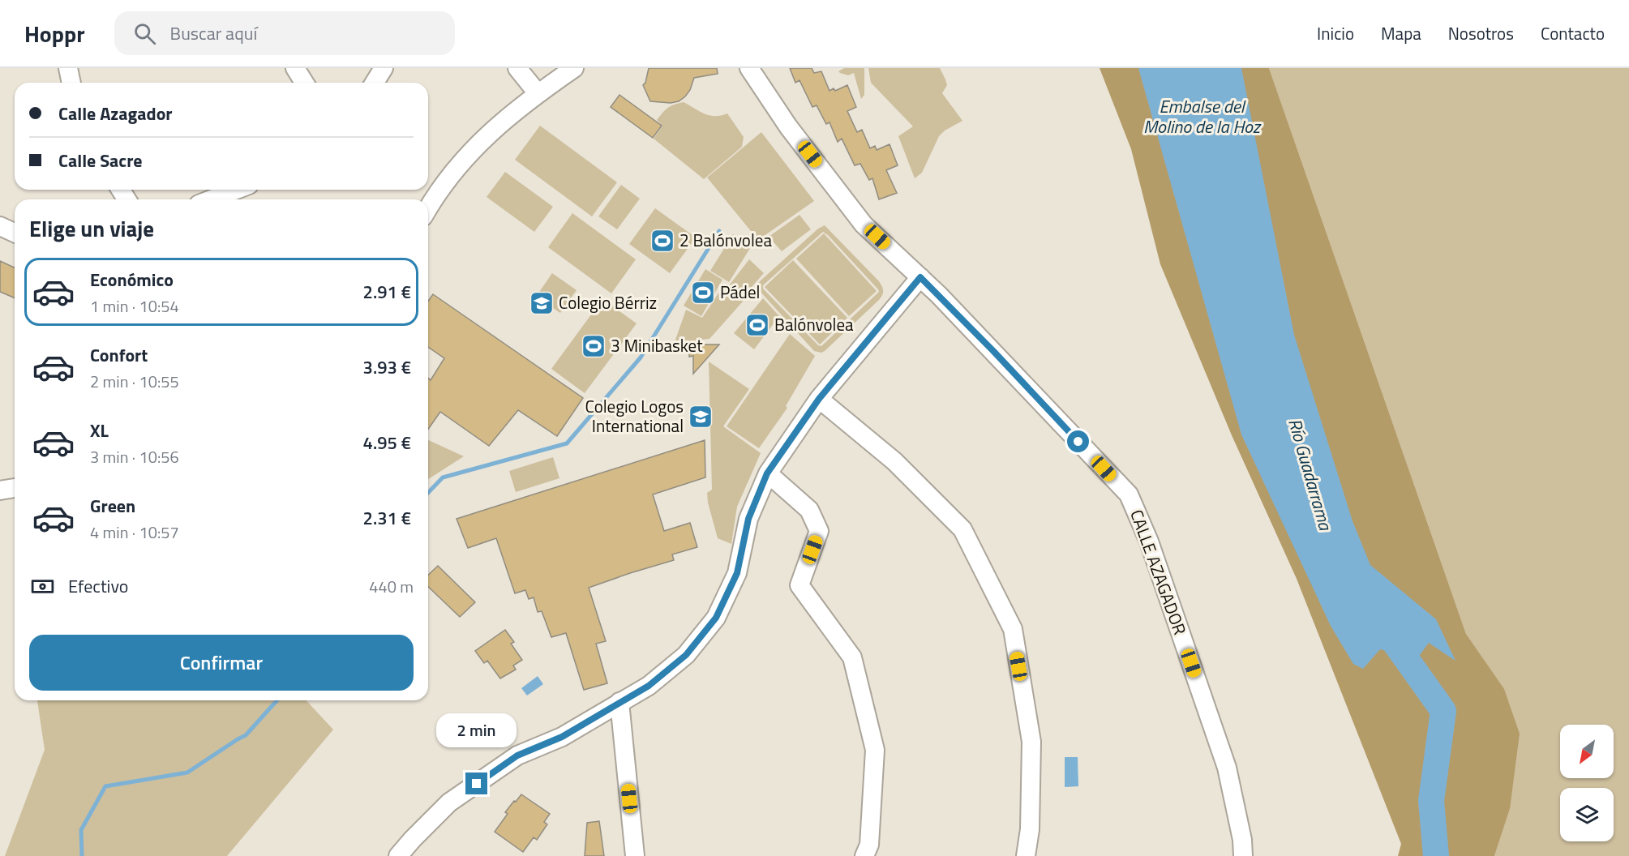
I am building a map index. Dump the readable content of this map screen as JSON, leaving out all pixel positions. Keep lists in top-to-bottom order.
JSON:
{
  "streets": {
    "street": ["CALLE AZAGADOR"]
  },
  "water": ["Embalse del Molino de la Hoz", "Río Guadarrama"],
  "places": {
    "sports": [
      "2 Balónvolea",
      "Pádel",
      "Balónvolea",
      "3 Minibasket"
    ],
    "school or university": ["Colegio Bérriz", "Colegio Logos International"]
  },
  "north": "bottom left",
  "page": {
    "header": "Hoppr",
    "search": "Buscar aquí",
    "nav": [
      "Inicio",
      "Mapa",
      "Nosotros",
      "Contacto"
    ],
    "banner": ["Calle Azagador", "Calle Sacre"],
    "heading": "Elige un viaje",
    "list": [
      {
        "name": "Económico",
        "note": "1 min · 10:54",
        "value": "2.91 €"
      },
      {
        "name": "Confort",
        "note": "2 min · 10:55",
        "value": "3.93 €"
      },
      {
        "name": "XL",
        "note": "3 min · 10:56",
        "value": "4.95 €"
      },
      {
        "name": "Green",
        "note": "4 min · 10:57",
        "value": "2.31 €"
      }
    ],
    "pay": ["Efectivo", "440 m"],
    "buttons": "Confirmar",
    "bubble": "2 min"
  }
}
